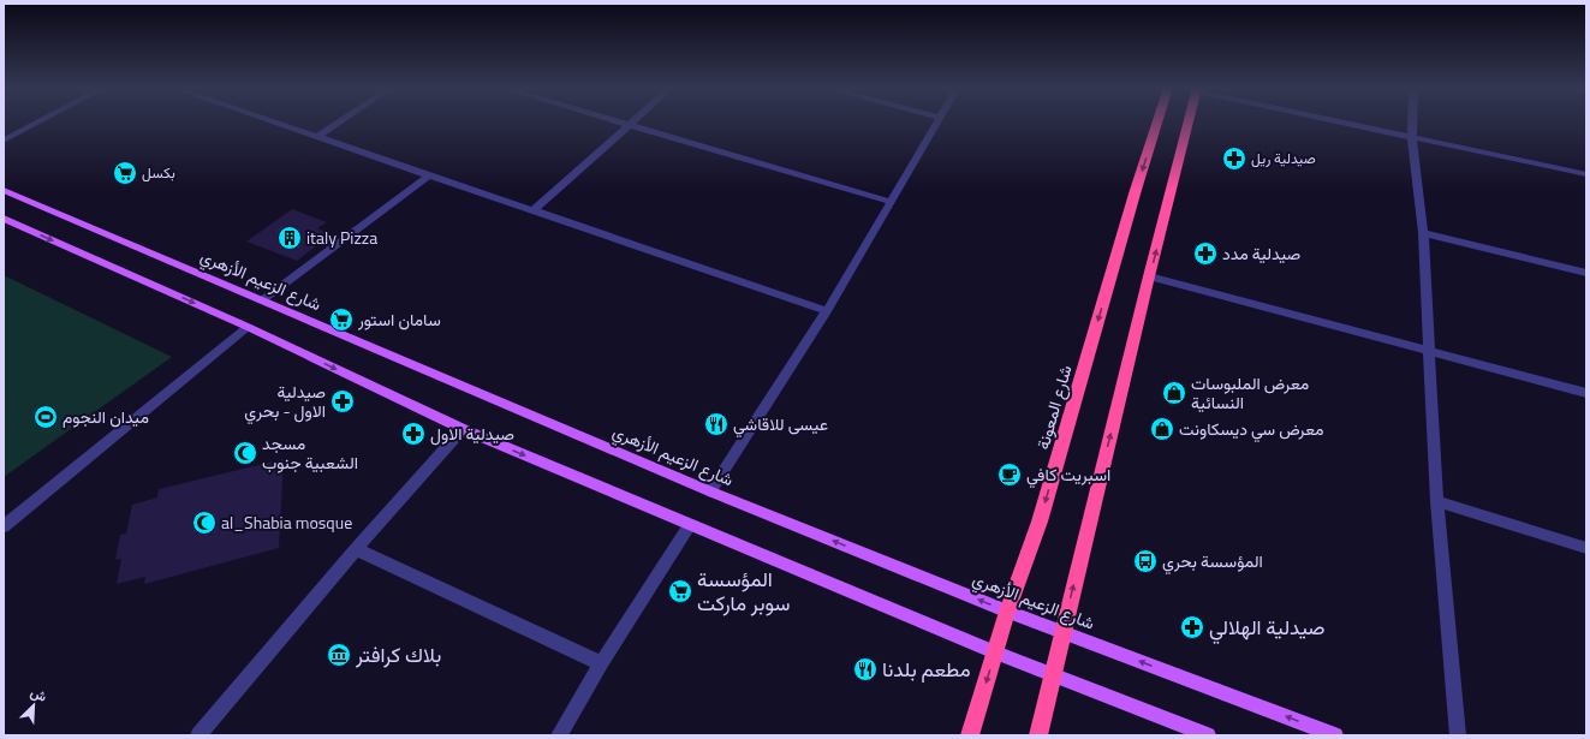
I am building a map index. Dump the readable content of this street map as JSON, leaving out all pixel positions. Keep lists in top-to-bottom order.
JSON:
{
  "streets": {
    "highway": ["شارع المعونة"],
    "main road": ["شارع الزعيم الأزهري"]
  },
  "crossings": [
    ["شارع الزعيم الأزهري", "شارع المعونة"]
  ],
  "places": {
    "pharmacy": [
      "صيدلية ريل",
      "صيدلية مدد",
      "صيدلية الاول - بحري",
      "صيدلية الاول",
      "صيدلية الهلالي"
    ],
    "supermarket": ["بكسل", "سامان استور", "المؤسسة سوبر ماركت"],
    "building": ["italy Pizza"],
    "shop": ["معرض الملبوسات النسائية", "معرض سي ديسكاونت"],
    "sports": ["ميدان النجوم"],
    "restaurant": ["عيسى للاقاشي", "مطعم بلدنا"],
    "mosque": ["مسجد الشعبية جنوب", "al_Shabia mosque"],
    "cafe": ["اسبريت كافي"],
    "bus stop": ["المؤسسة بحري"],
    "museum": ["بلاك كرافتر"]
  },
  "north": "top right"
}
